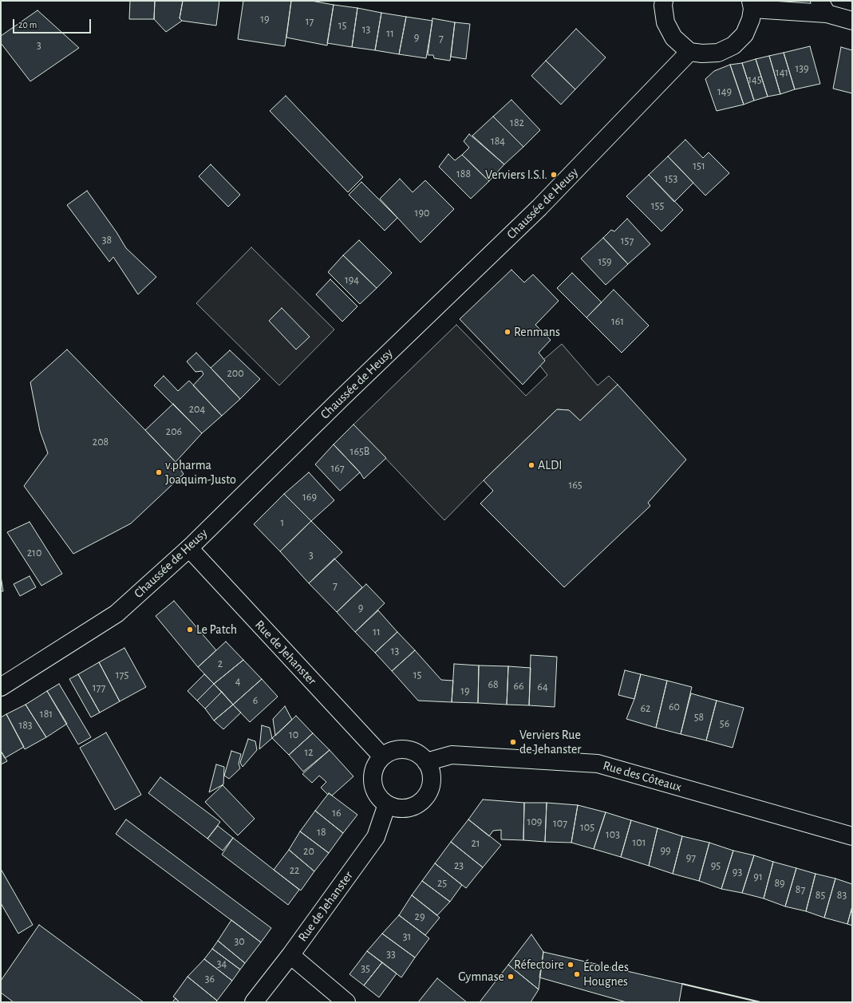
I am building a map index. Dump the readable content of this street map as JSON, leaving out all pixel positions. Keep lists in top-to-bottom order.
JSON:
{
  "streets": {
    "street": ["Chaussée de Heusy", "Rue de Jehanster", "Rue des Côteaux"]
  },
  "crossings": [
    ["Chaussée de Heusy", "Rue de Jehanster"],
    ["Rue de Jehanster", "Rue des Côteaux"]
  ],
  "places": [
    "Verviers I.S.I.",
    "Renmans",
    "ALDI",
    "v.pharma Joaquim-Justo",
    "Le Patch",
    "Verviers Rue de Jehanster",
    "Réfectoire",
    "École des Hougnes",
    "Gymnase"
  ],
  "house_numbers": [
    "19",
    "17",
    "15",
    "13",
    "11",
    "9",
    "7",
    "3",
    "139",
    "141",
    "145",
    "149",
    "182",
    "184",
    "151",
    "188",
    "153",
    "155",
    "190",
    "38",
    "157",
    "159",
    "194",
    "161",
    "200",
    "204",
    "206",
    "208",
    "165B",
    "167",
    "165",
    "169",
    "1",
    "210",
    "3",
    "7",
    "9",
    "11",
    "13",
    "2",
    "175",
    "15",
    "4",
    "68",
    "66",
    "64",
    "177",
    "19",
    "6",
    "60",
    "62",
    "181",
    "58",
    "56",
    "183",
    "10",
    "12",
    "16",
    "109",
    "107",
    "105",
    "18",
    "103",
    "101",
    "21",
    "99",
    "20",
    "97",
    "23",
    "95",
    "22",
    "93",
    "91",
    "25",
    "89",
    "87",
    "85",
    "83",
    "29",
    "31",
    "30",
    "33",
    "34",
    "35",
    "36"
  ],
  "scale_bar": "20 m"
}
